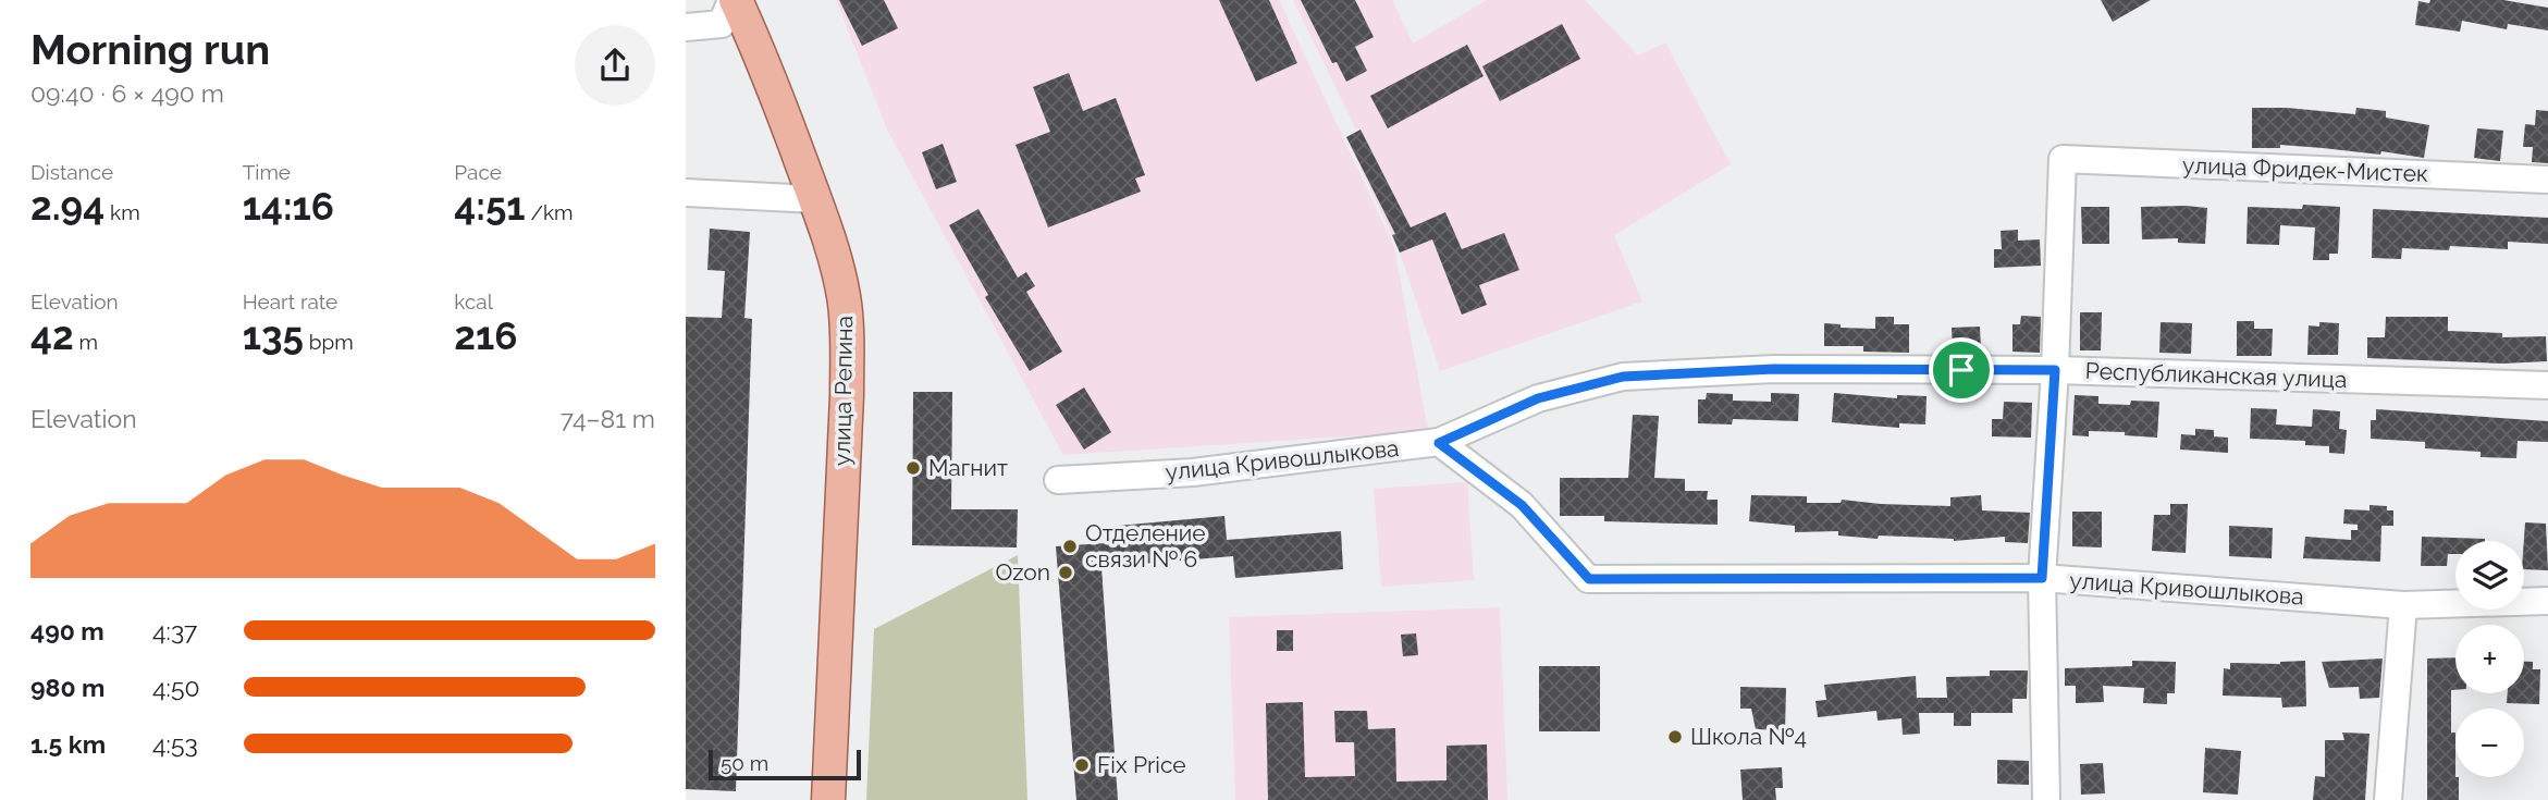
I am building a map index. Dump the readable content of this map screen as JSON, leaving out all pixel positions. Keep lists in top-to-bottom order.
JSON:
{
  "streets": {
    "main road": ["улица Репина"],
    "street": ["улица Фридек-Мистек", "Республиканская улица", "улица Кривошлыкова"]
  },
  "crossings": [
    ["улица Фридек-Мистек", "Республиканская улица"],
    ["Республиканская улица", "улица Кривошлыкова"]
  ],
  "places": [
    "Магнит",
    "Отделение связи № 6",
    "Ozon",
    "Школа №4",
    "Fix Price"
  ],
  "scale_bar": "50 m",
  "page": {
    "heading": ["Morning run", "09:40 · 6 × 490 m"],
    "stats": [
      ["Distance", "2.94 km"],
      ["Time", "14:16"],
      ["Pace", "4:51 /km"],
      ["Elevation", "42 m"],
      ["Heart rate", "135 bpm"],
      ["kcal", "216"]
    ],
    "chart": ["Elevation", "74–81 m"],
    "map_buttons": ["+", "−"],
    "list": [
      {
        "name": "490 m",
        "note": "4:37"
      },
      {
        "name": "980 m",
        "note": "4:50"
      },
      {
        "name": "1.5 km",
        "note": "4:53"
      }
    ],
    "scale": "50 m"
  }
}
